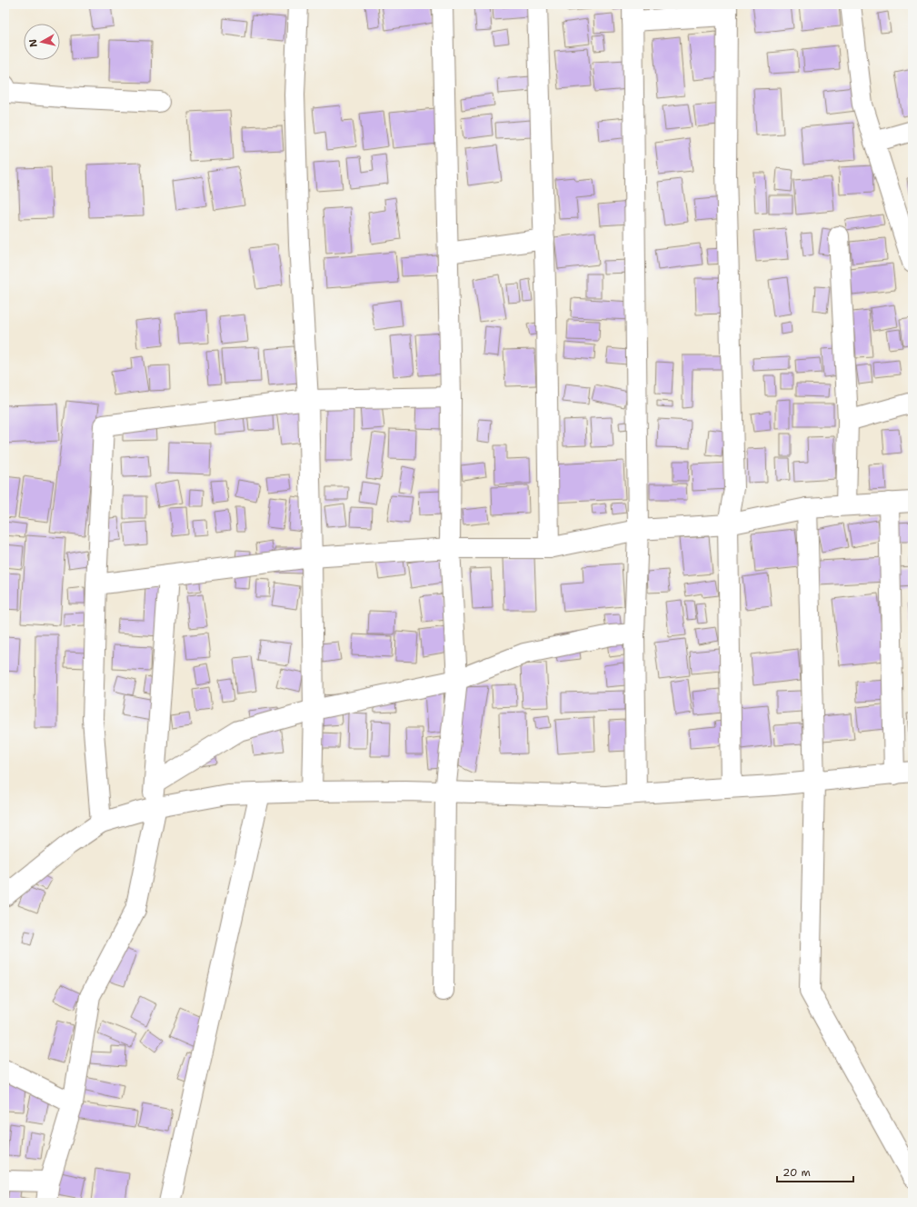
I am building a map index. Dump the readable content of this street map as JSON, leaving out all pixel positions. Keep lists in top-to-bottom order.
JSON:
{
  "scale_bar": "20 m",
  "north": "left"
}
